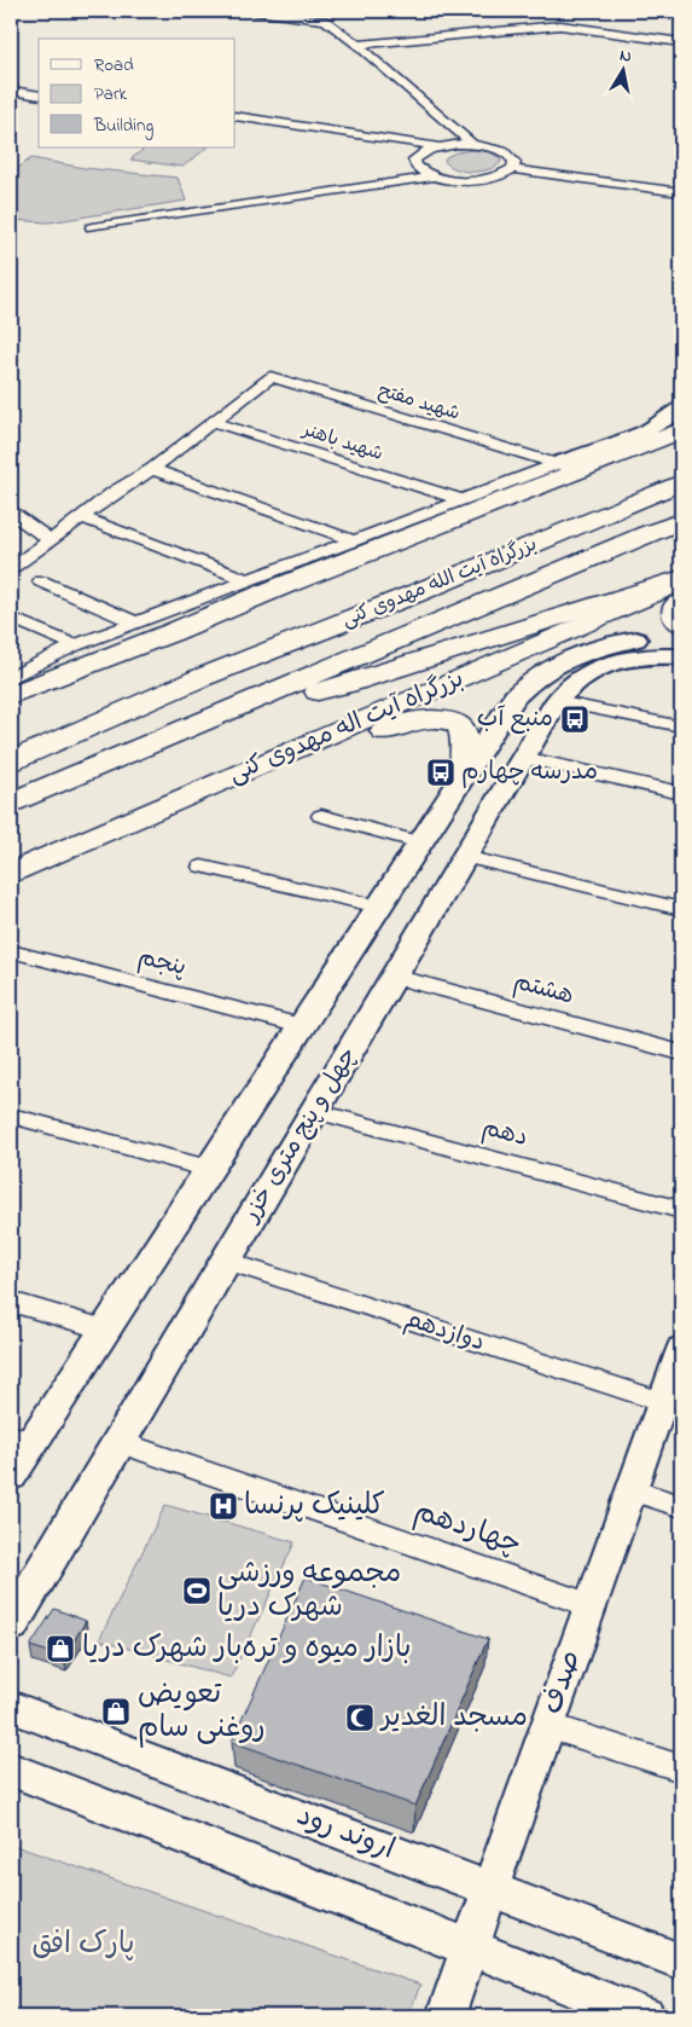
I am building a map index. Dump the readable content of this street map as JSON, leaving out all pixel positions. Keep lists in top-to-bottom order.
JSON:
{
  "streets": {
    "main road": ["بزرگراه آیت الله مهدوی کنی", "بزرگراه آیت اله مهدوی کنی", "چهل و پنج متری خزر"],
    "street": [
      "شهید مفتح",
      "شهید باهنر",
      "پنجم",
      "هشتم",
      "دهم",
      "دوازدهم",
      "چهاردهم",
      "صدف",
      "اروند رود"
    ]
  },
  "crossings": [
    ["شهید مفتح", "شهید باهنر"],
    ["هشتم", "چهل و پنج متری خزر"],
    ["دهم", "چهل و پنج متری خزر"],
    ["چهل و پنج متری خزر", "دوازدهم"],
    ["چهل و پنج متری خزر", "چهاردهم"],
    ["دوازدهم", "صدف"],
    ["چهاردهم", "صدف"],
    ["صدف", "اروند رود"]
  ],
  "parks": ["پارک افق"],
  "places": {
    "bus stop": ["منبع آب", "مدرسه چهارم"],
    "hospital": ["کلینیک پرنسا"],
    "sports": ["مجموعه ورزشی شهرک دریا"],
    "shop": ["بازار میوه و تره‌بار شهرک دریا", "تعویض روغنی سام"],
    "mosque": ["مسجد الغدیر"]
  },
  "legend": ["Road", "Park", "Building"],
  "north": "top"
}
